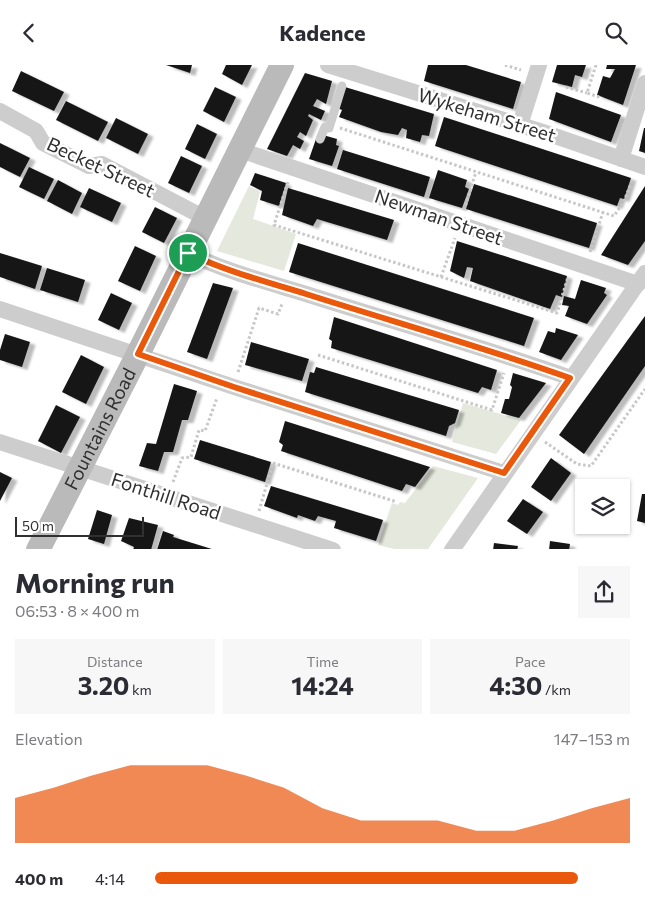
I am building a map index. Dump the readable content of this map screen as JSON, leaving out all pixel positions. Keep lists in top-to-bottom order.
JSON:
{
  "streets": {
    "street": [
      "Wykeham Street",
      "Becket Street",
      "Newman Street",
      "Fountains Road",
      "Fonthill Road"
    ]
  },
  "crossings": [
    ["Becket Street", "Fountains Road"],
    ["Newman Street", "Fountains Road"],
    ["Fountains Road", "Fonthill Road"]
  ],
  "scale_bar": "50 m",
  "page": {
    "header": "Kadence",
    "scale": "50 m",
    "heading": ["Morning run", "06:53 · 8 × 400 m"],
    "stats": [
      ["Distance", "3.20 km"],
      ["Time", "14:24"],
      ["Pace", "4:30 /km"]
    ],
    "chart": ["Elevation", "147–153 m"],
    "list": [
      {
        "name": "400 m",
        "note": "4:14"
      }
    ]
  }
}
